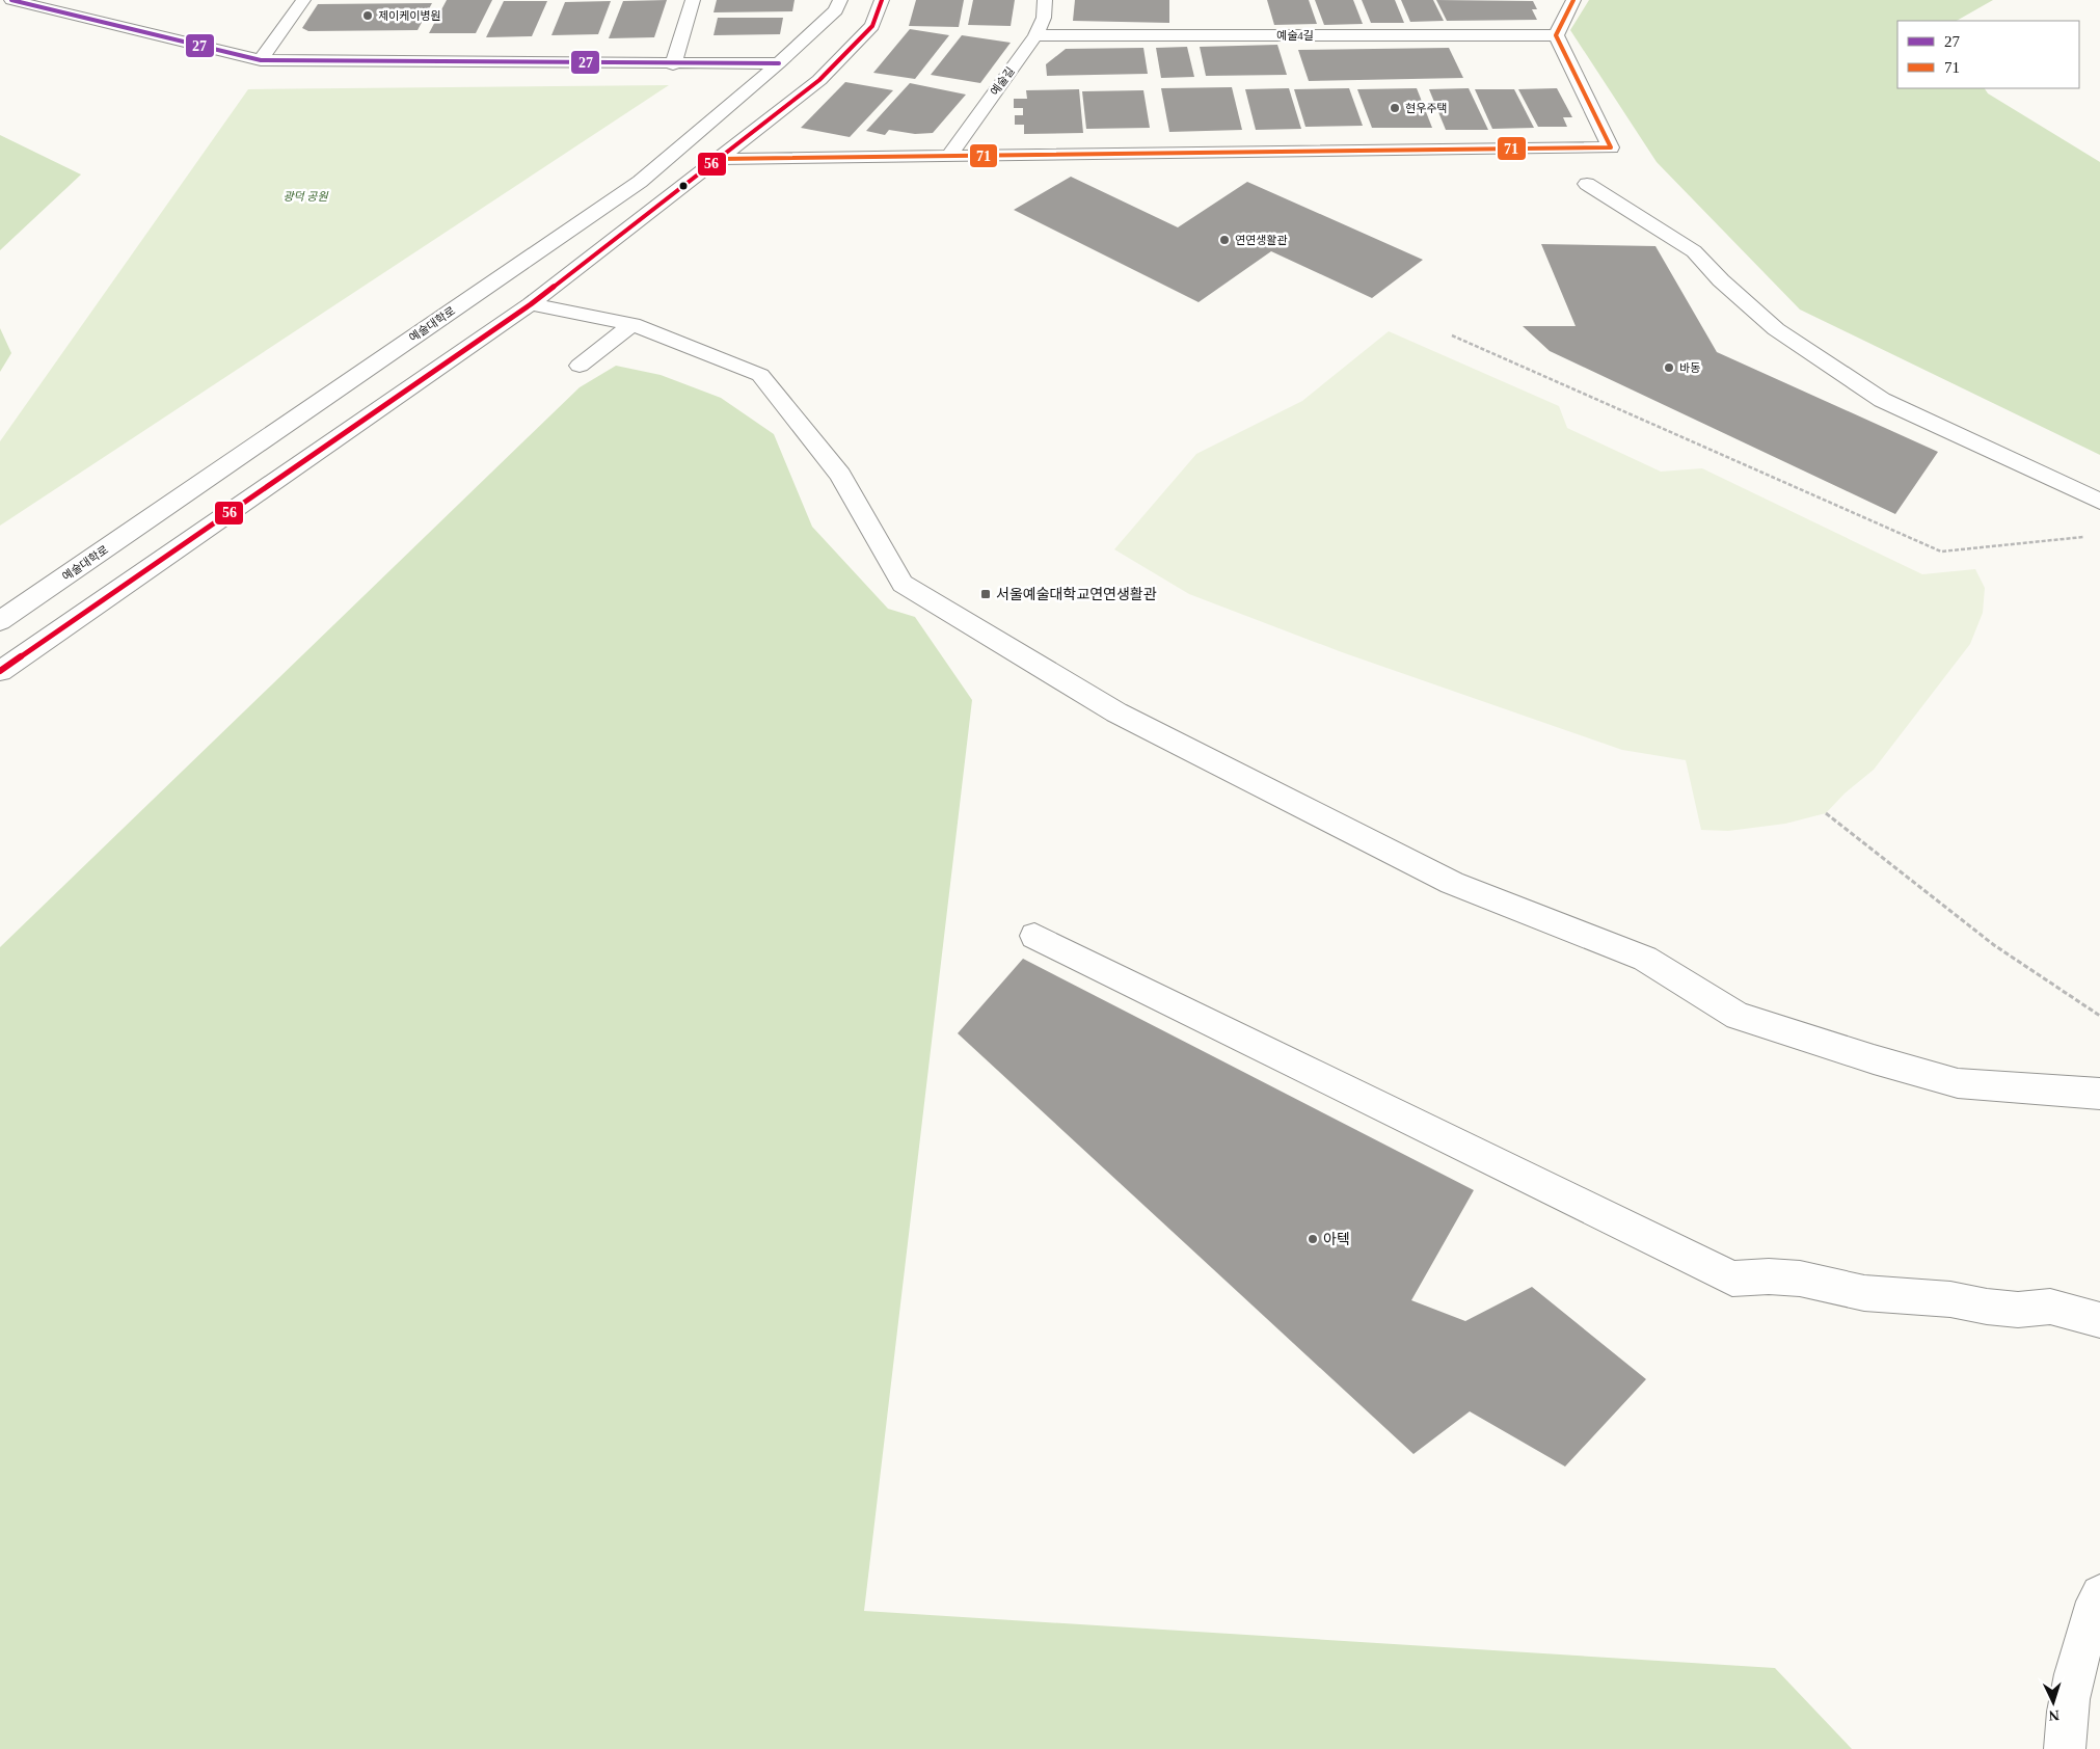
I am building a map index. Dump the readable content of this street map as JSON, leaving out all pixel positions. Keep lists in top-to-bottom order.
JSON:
{
  "streets": {
    "street": ["예술4길", "예술길", "예술대학로"]
  },
  "crossings": [
    ["예술4길", "예술길"]
  ],
  "parks": ["광덕 공원"],
  "places": {
    "other": [
      "제이케이병원",
      "현우주택",
      "연연생활관",
      "바동",
      "아텍"
    ],
    "transit": ["서울예술대학교연연생활관"]
  },
  "lines": ["transit line 27", "transit line 71", "transit line 56"],
  "legend": ["27", "71"],
  "north": "bottom"
}
